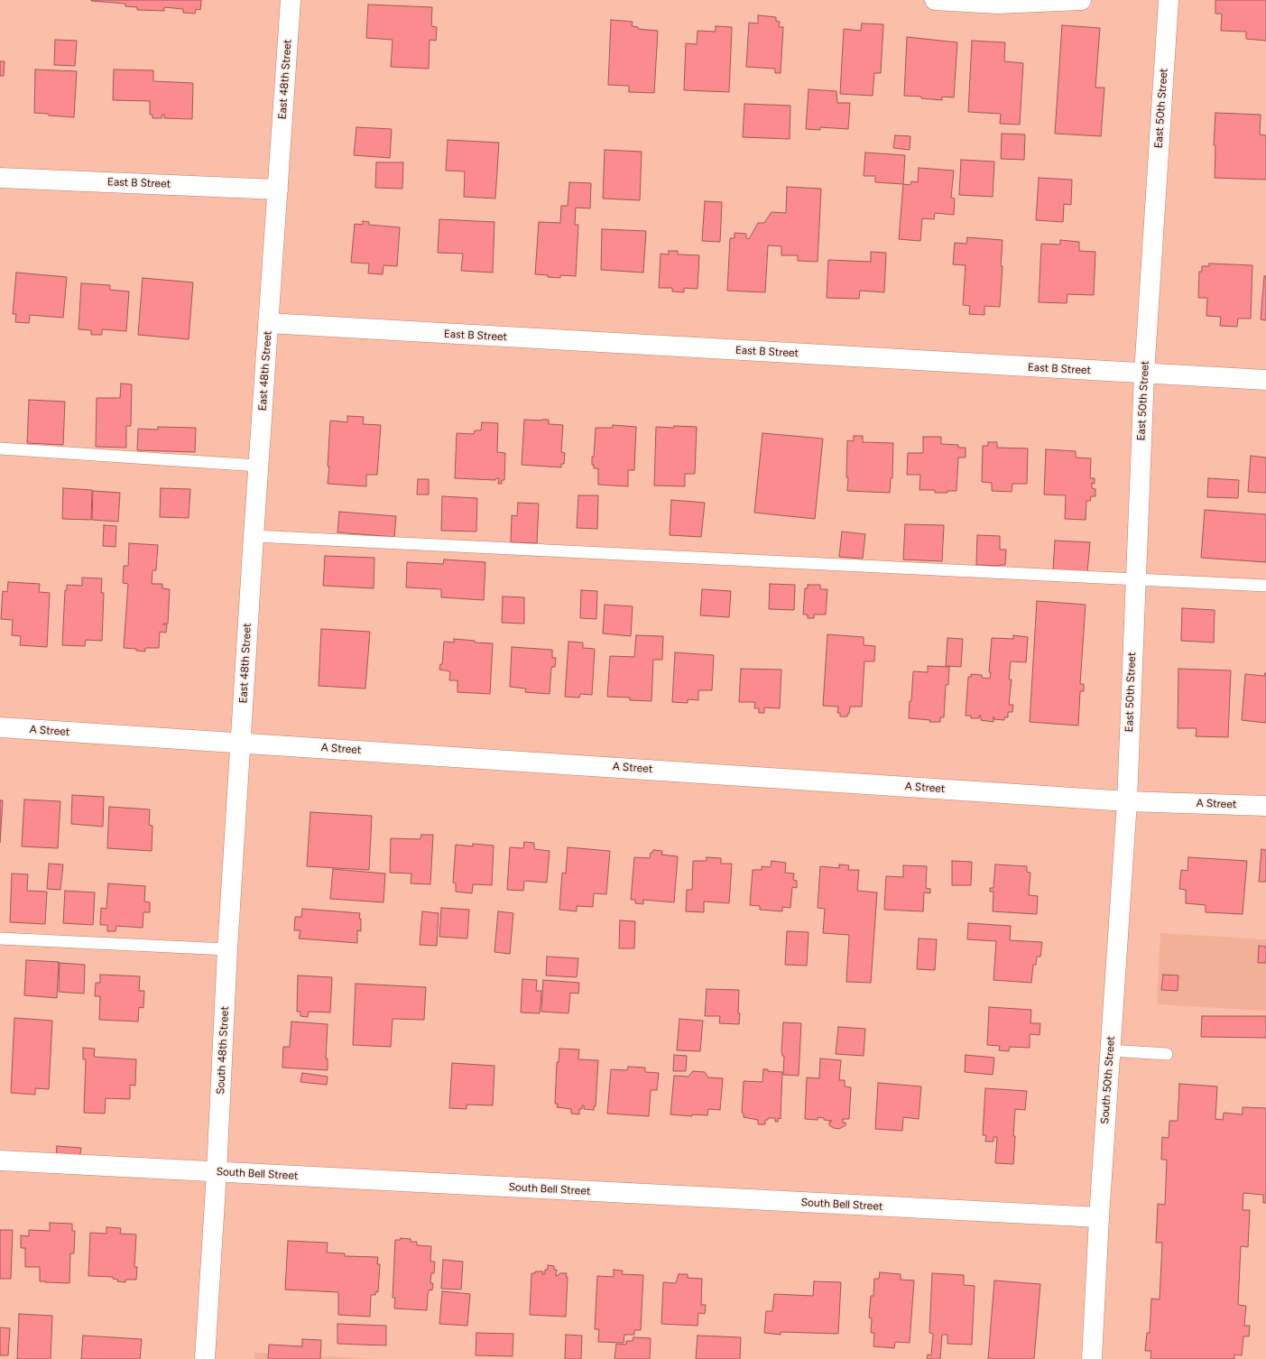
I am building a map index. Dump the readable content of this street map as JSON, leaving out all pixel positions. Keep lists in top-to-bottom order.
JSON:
{
  "streets": {
    "street": [
      "East 48th Street",
      "East 50th Street",
      "East B Street",
      "A Street",
      "South 48th Street",
      "South 50th Street",
      "South Bell Street"
    ]
  },
  "crossings": [
    ["East 48th Street", "East B Street"],
    ["East 48th Street", "A Street"],
    ["East 48th Street", "South 48th Street"],
    ["East 50th Street", "East B Street"],
    ["East 50th Street", "A Street"],
    ["East 50th Street", "South 50th Street"],
    ["A Street", "South 48th Street"],
    ["A Street", "South 50th Street"],
    ["South 48th Street", "South Bell Street"],
    ["South 50th Street", "South Bell Street"]
  ]
}
